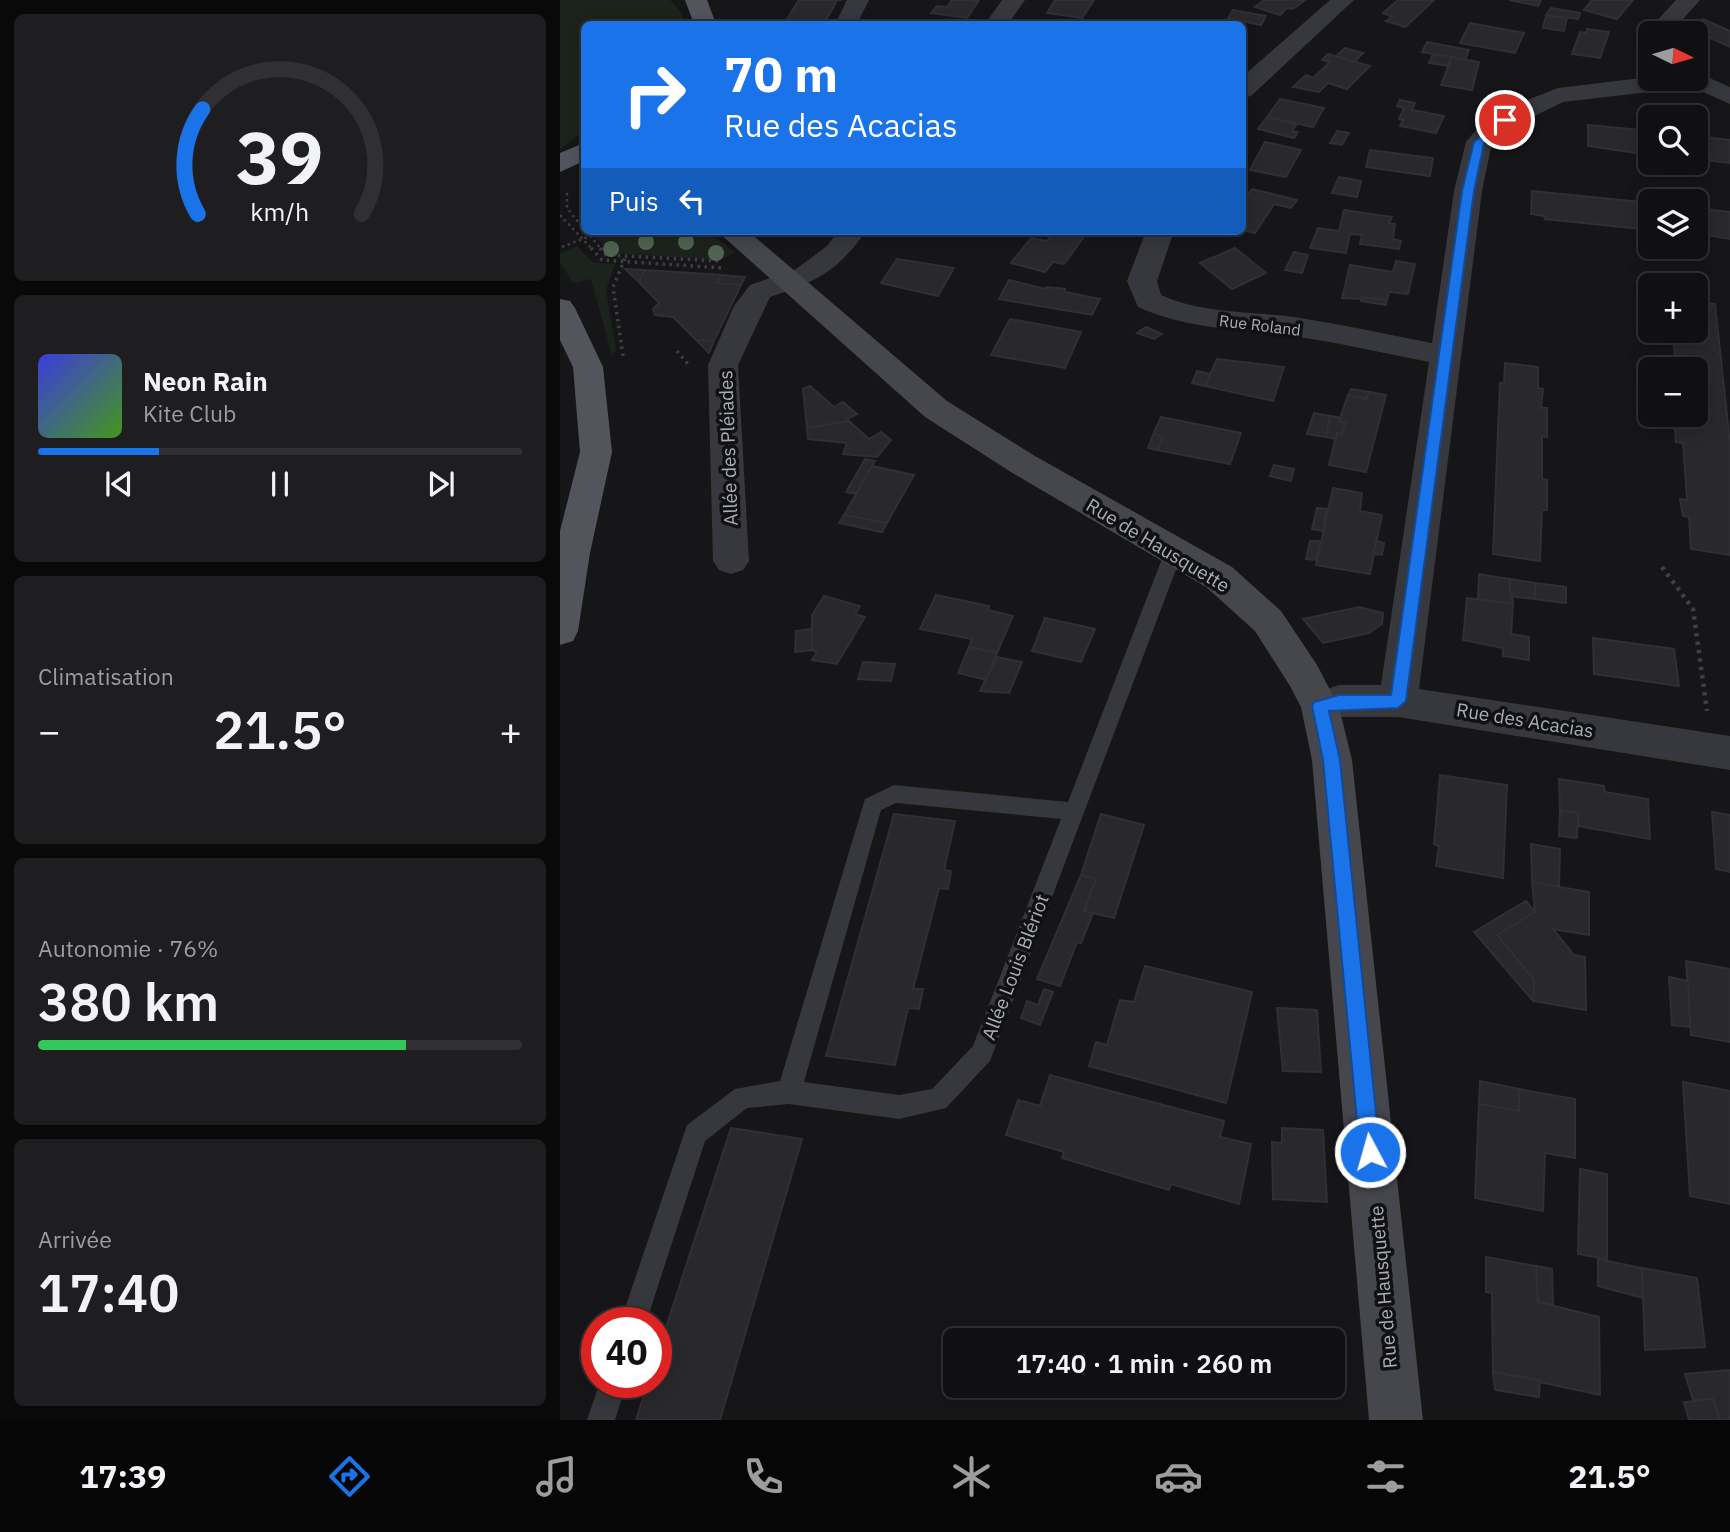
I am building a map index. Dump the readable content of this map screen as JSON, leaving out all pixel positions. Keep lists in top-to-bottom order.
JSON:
{
  "streets": {
    "street": [
      "Rue Roland",
      "Allée des Pléiades",
      "Rue de Hausquette",
      "Rue des Acacias"
    ],
    "lane": ["Allée Louis Blériot"]
  },
  "crossings": [
    ["Allée des Pléiades", "Rue de Hausquette"],
    ["Rue de Hausquette", "Rue des Acacias"],
    ["Rue de Hausquette", "Allée Louis Blériot"]
  ],
  "north": "right",
  "page": {
    "map_buttons": ["+", "−"],
    "turn": ["70 m", "Rue des Acacias"],
    "then": "Puis",
    "song": ["Neon Rain", "Kite Club"],
    "tile": [
      "Climatisation",
      ["Autonomie · 76%", "380 km"],
      ["Arrivée", "17:40"]
    ],
    "heat": ["−", "21.5°", "+"],
    "limit": "40",
    "trip": "17:40 · 1 min · 260 m",
    "tabs": ["17:39", "21.5°"],
    "gauge": ["39", "km/h"]
  }
}
